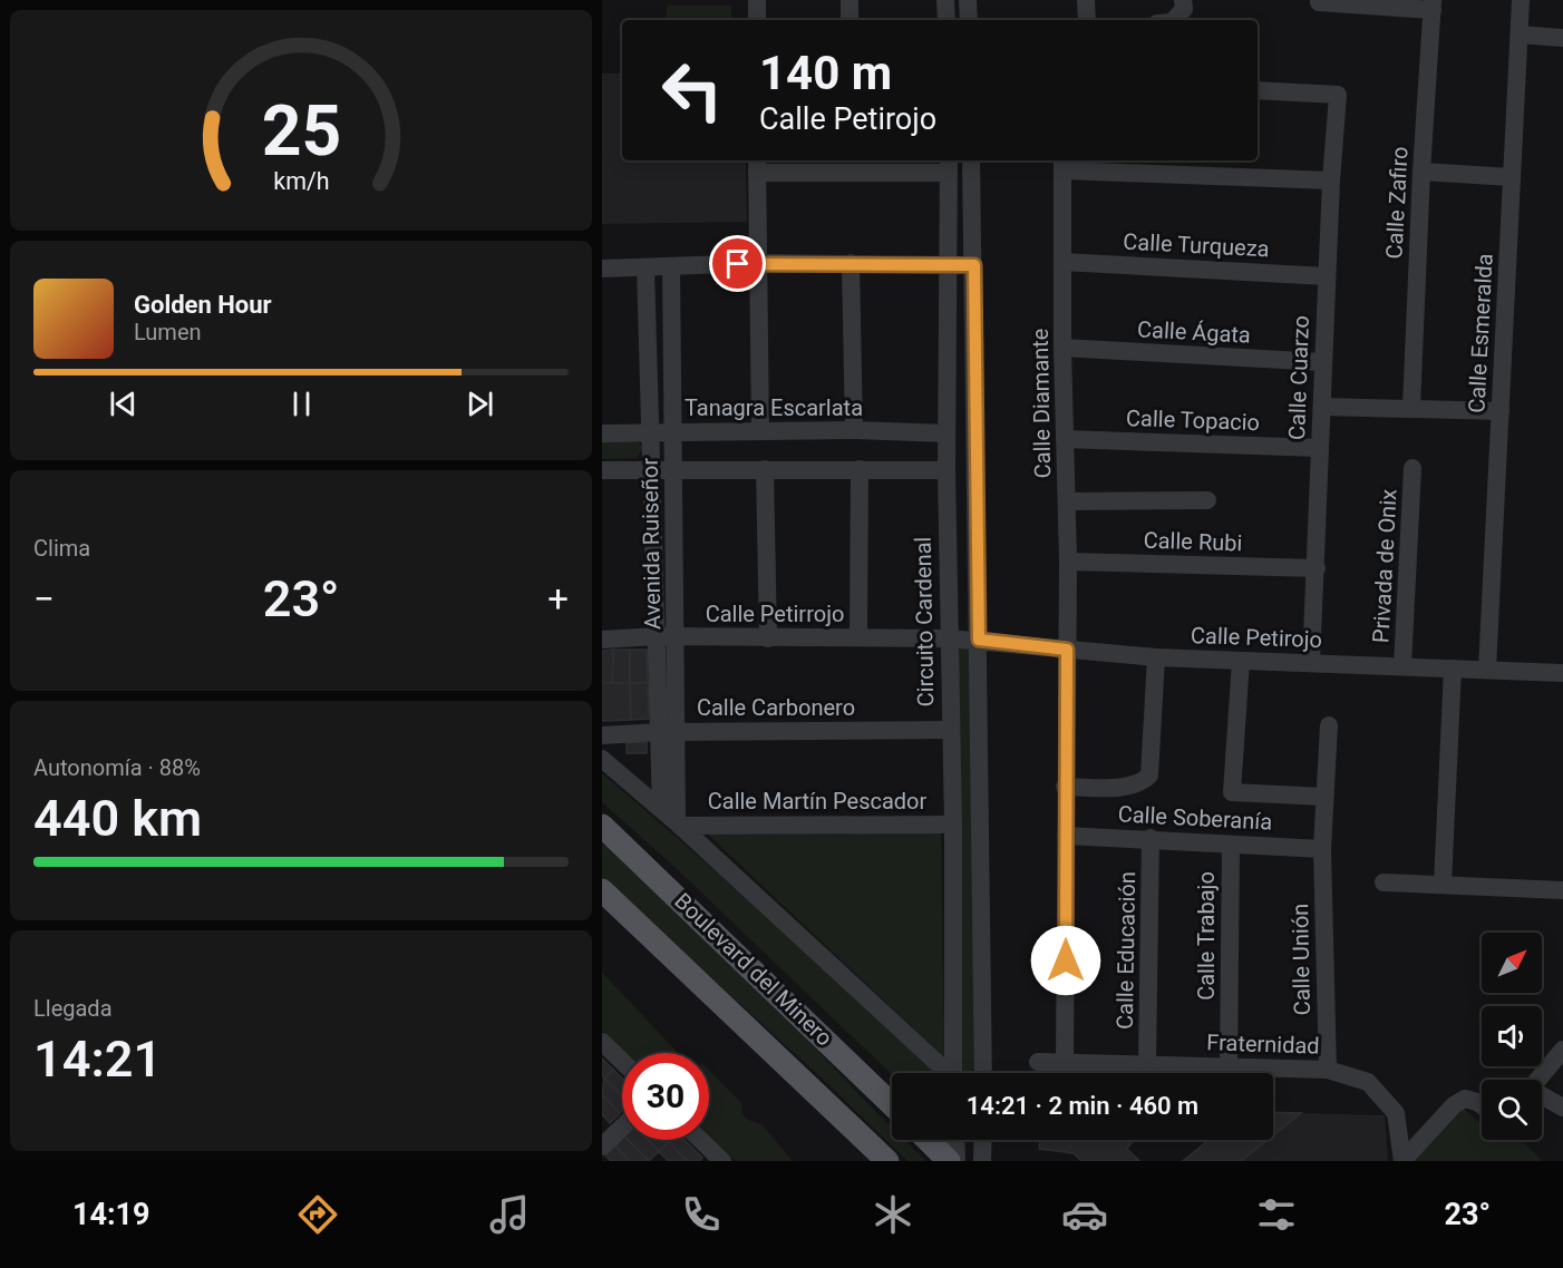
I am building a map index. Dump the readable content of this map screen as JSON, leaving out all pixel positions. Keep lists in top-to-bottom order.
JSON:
{
  "streets": {
    "main road": ["Boulevard del Minero"],
    "street": [
      "Calle Zafiro",
      "Calle Turqueza",
      "Calle Ágata",
      "Calle Esmeralda",
      "Calle Cuarzo",
      "Calle Diamante",
      "Tanagra Escarlata",
      "Calle Topacio",
      "Calle Rubi",
      "Avenida Ruiseñor",
      "Privada de Onix",
      "Calle Petirrojo",
      "Circuito Cardenal",
      "Calle Petirojo",
      "Calle Carbonero",
      "Calle Martín Pescador",
      "Calle Soberanía",
      "Calle Trabajo",
      "Calle Educación",
      "Calle Unión",
      "Fraternidad"
    ]
  },
  "crossings": [
    ["Calle Turqueza", "Calle Cuarzo"],
    ["Calle Turqueza", "Calle Diamante"],
    ["Calle Ágata", "Calle Cuarzo"],
    ["Calle Ágata", "Calle Diamante"],
    ["Calle Esmeralda", "Calle Petirojo"],
    ["Calle Cuarzo", "Calle Topacio"],
    ["Calle Cuarzo", "Calle Rubi"],
    ["Calle Cuarzo", "Calle Petirojo"],
    ["Calle Diamante", "Calle Topacio"],
    ["Calle Diamante", "Calle Rubi"],
    ["Calle Diamante", "Calle Petirojo"],
    ["Calle Diamante", "Calle Soberanía"],
    ["Calle Diamante", "Fraternidad"],
    ["Tanagra Escarlata", "Avenida Ruiseñor"],
    ["Tanagra Escarlata", "Circuito Cardenal"],
    ["Avenida Ruiseñor", "Calle Petirrojo"],
    ["Avenida Ruiseñor", "Calle Carbonero"],
    ["Avenida Ruiseñor", "Calle Martín Pescador"],
    ["Privada de Onix", "Calle Petirojo"],
    ["Calle Petirrojo", "Circuito Cardenal"],
    ["Calle Petirrojo", "Calle Petirojo"],
    ["Circuito Cardenal", "Calle Petirojo"],
    ["Circuito Cardenal", "Calle Carbonero"],
    ["Circuito Cardenal", "Calle Martín Pescador"],
    ["Calle Soberanía", "Calle Trabajo"],
    ["Calle Soberanía", "Calle Educación"],
    ["Calle Soberanía", "Calle Unión"],
    ["Calle Trabajo", "Fraternidad"],
    ["Calle Educación", "Fraternidad"],
    ["Calle Unión", "Fraternidad"]
  ],
  "north": "top right",
  "page": {
    "turn": ["140 m", "Calle Petirojo"],
    "song": ["Golden Hour", "Lumen"],
    "tile": [
      "Clima",
      ["Autonomía · 88%", "440 km"],
      ["Llegada", "14:21"]
    ],
    "heat": ["−", "23°", "+"],
    "limit": "30",
    "trip": "14:21 · 2 min · 460 m",
    "tabs": ["14:19", "23°"],
    "gauge": ["25", "km/h"]
  }
}
